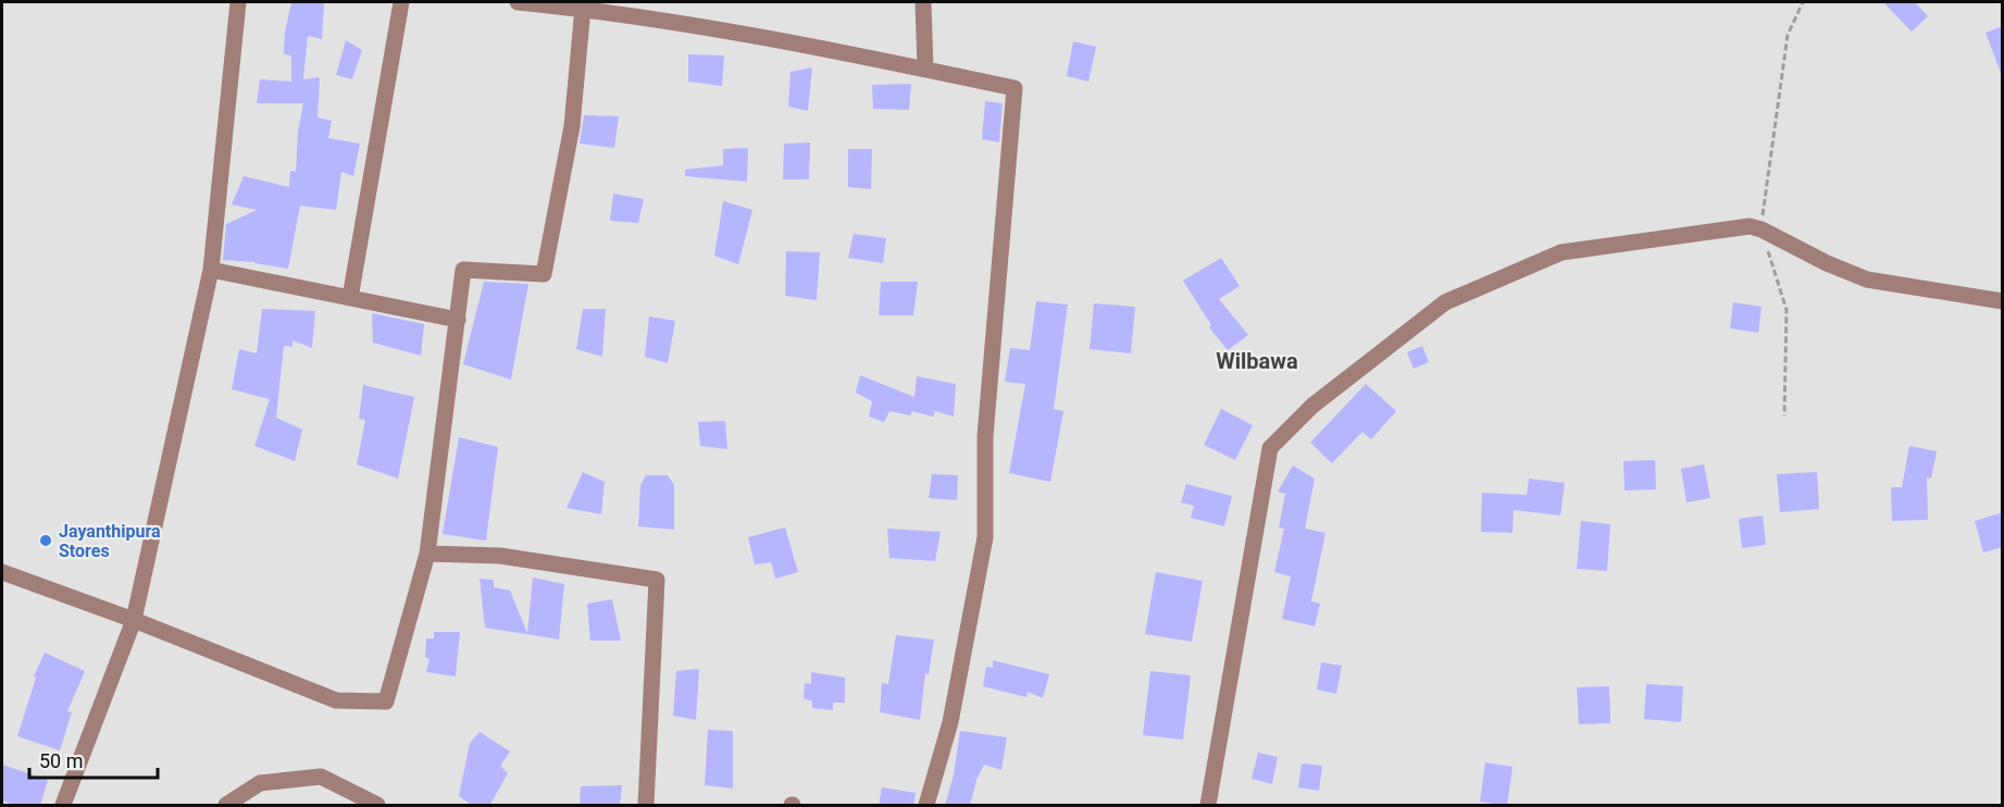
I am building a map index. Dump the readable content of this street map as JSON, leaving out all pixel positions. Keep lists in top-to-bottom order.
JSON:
{
  "districts": ["Wilbawa"],
  "places": ["Jayanthipura Stores"],
  "scale_bar": "50 m"
}
